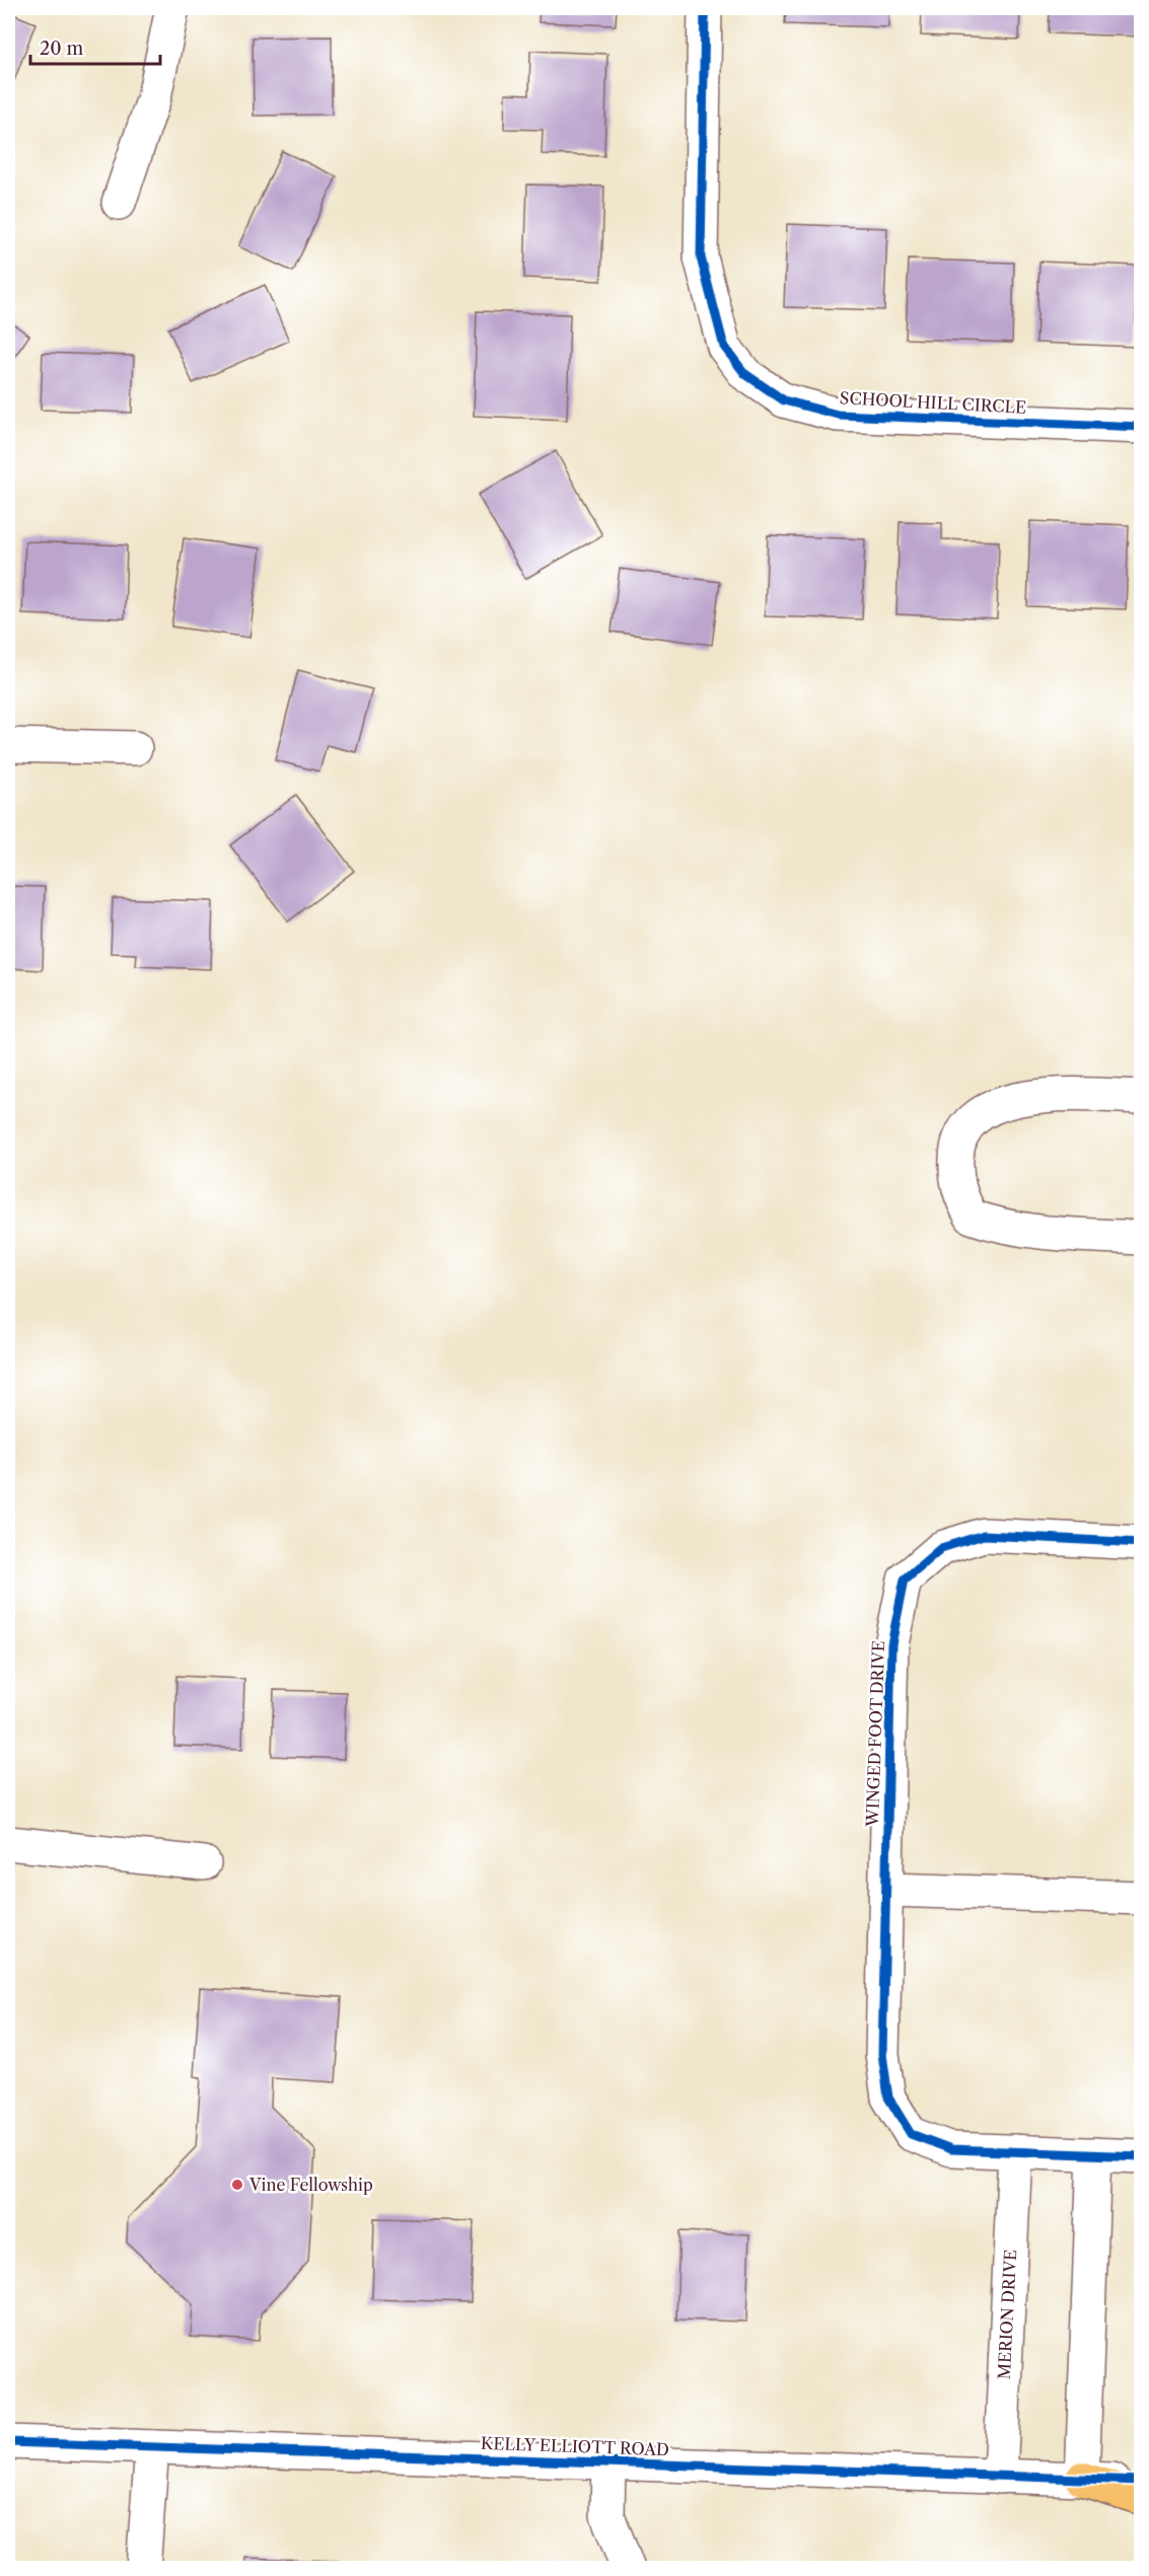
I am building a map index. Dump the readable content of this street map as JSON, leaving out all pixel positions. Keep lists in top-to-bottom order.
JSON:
{
  "streets": {
    "street": [
      "SCHOOL HILL CIRCLE",
      "WINGED FOOT DRIVE",
      "MERION DRIVE",
      "KELLY ELLIOTT ROAD"
    ]
  },
  "crossings": [
    ["WINGED FOOT DRIVE", "MERION DRIVE"],
    ["MERION DRIVE", "KELLY ELLIOTT ROAD"]
  ],
  "places": ["Vine Fellowship"],
  "scale_bar": "20 m"
}
